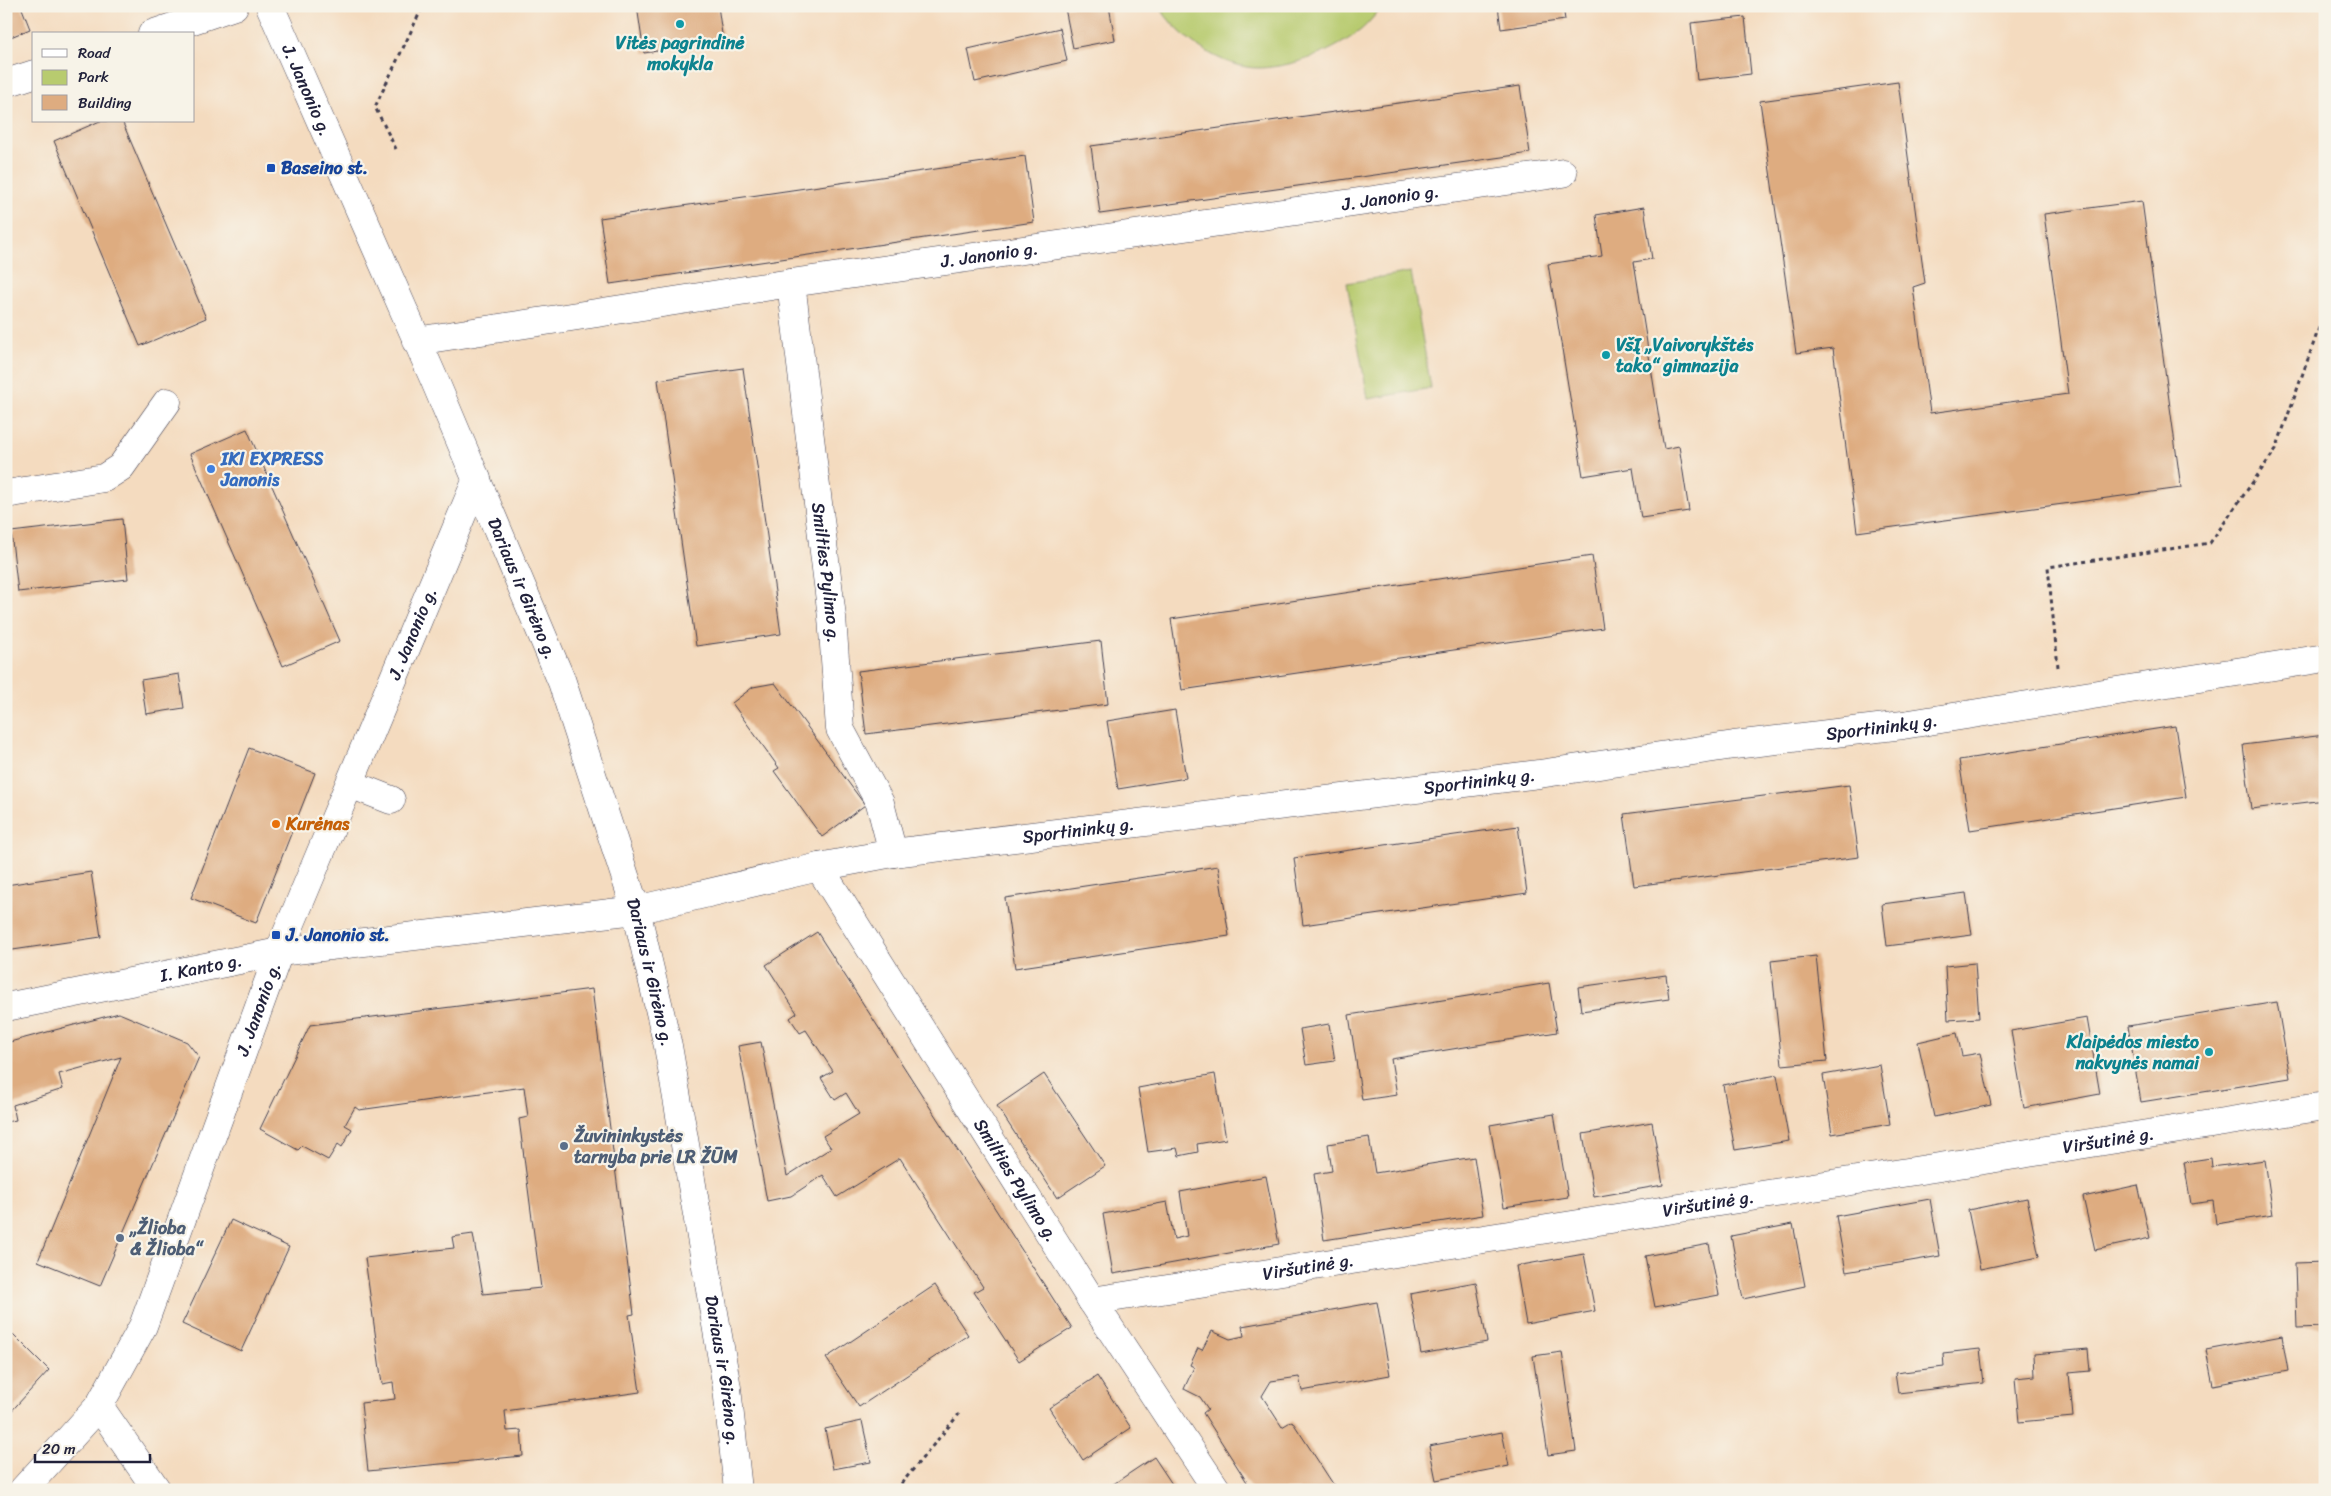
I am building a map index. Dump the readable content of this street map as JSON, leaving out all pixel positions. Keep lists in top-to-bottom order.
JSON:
{
  "streets": {
    "street": [
      "J. Janonio g.",
      "Smilties Pylimo g.",
      "Dariaus ir Girėno g.",
      "Sportininkų g.",
      "I. Kanto g.",
      "Viršutinė g."
    ]
  },
  "crossings": [
    ["J. Janonio g.", "Smilties Pylimo g."],
    ["J. Janonio g.", "Dariaus ir Girėno g."],
    ["J. Janonio g.", "I. Kanto g."],
    ["Smilties Pylimo g.", "Sportininkų g."],
    ["Smilties Pylimo g.", "Viršutinė g."],
    ["Dariaus ir Girėno g.", "Sportininkų g."],
    ["Dariaus ir Girėno g.", "I. Kanto g."],
    ["Sportininkų g.", "I. Kanto g."]
  ],
  "places": {
    "other": [
      "Vitės pagrindinė mokykla",
      "VšĮ „Vaivorykštės tako“ gimnazija",
      "IKI EXPRESS Janonis",
      "Kurėnas",
      "Klaipėdos miesto nakvynės namai",
      "Žuvininkystės tarnyba prie LR ŽŪM",
      "„Žlioba & Žlioba“"
    ],
    "transit": ["Baseino st.", "J. Janonio st."]
  },
  "legend": ["Road", "Park", "Building"],
  "scale_bar": "20 m"
}
